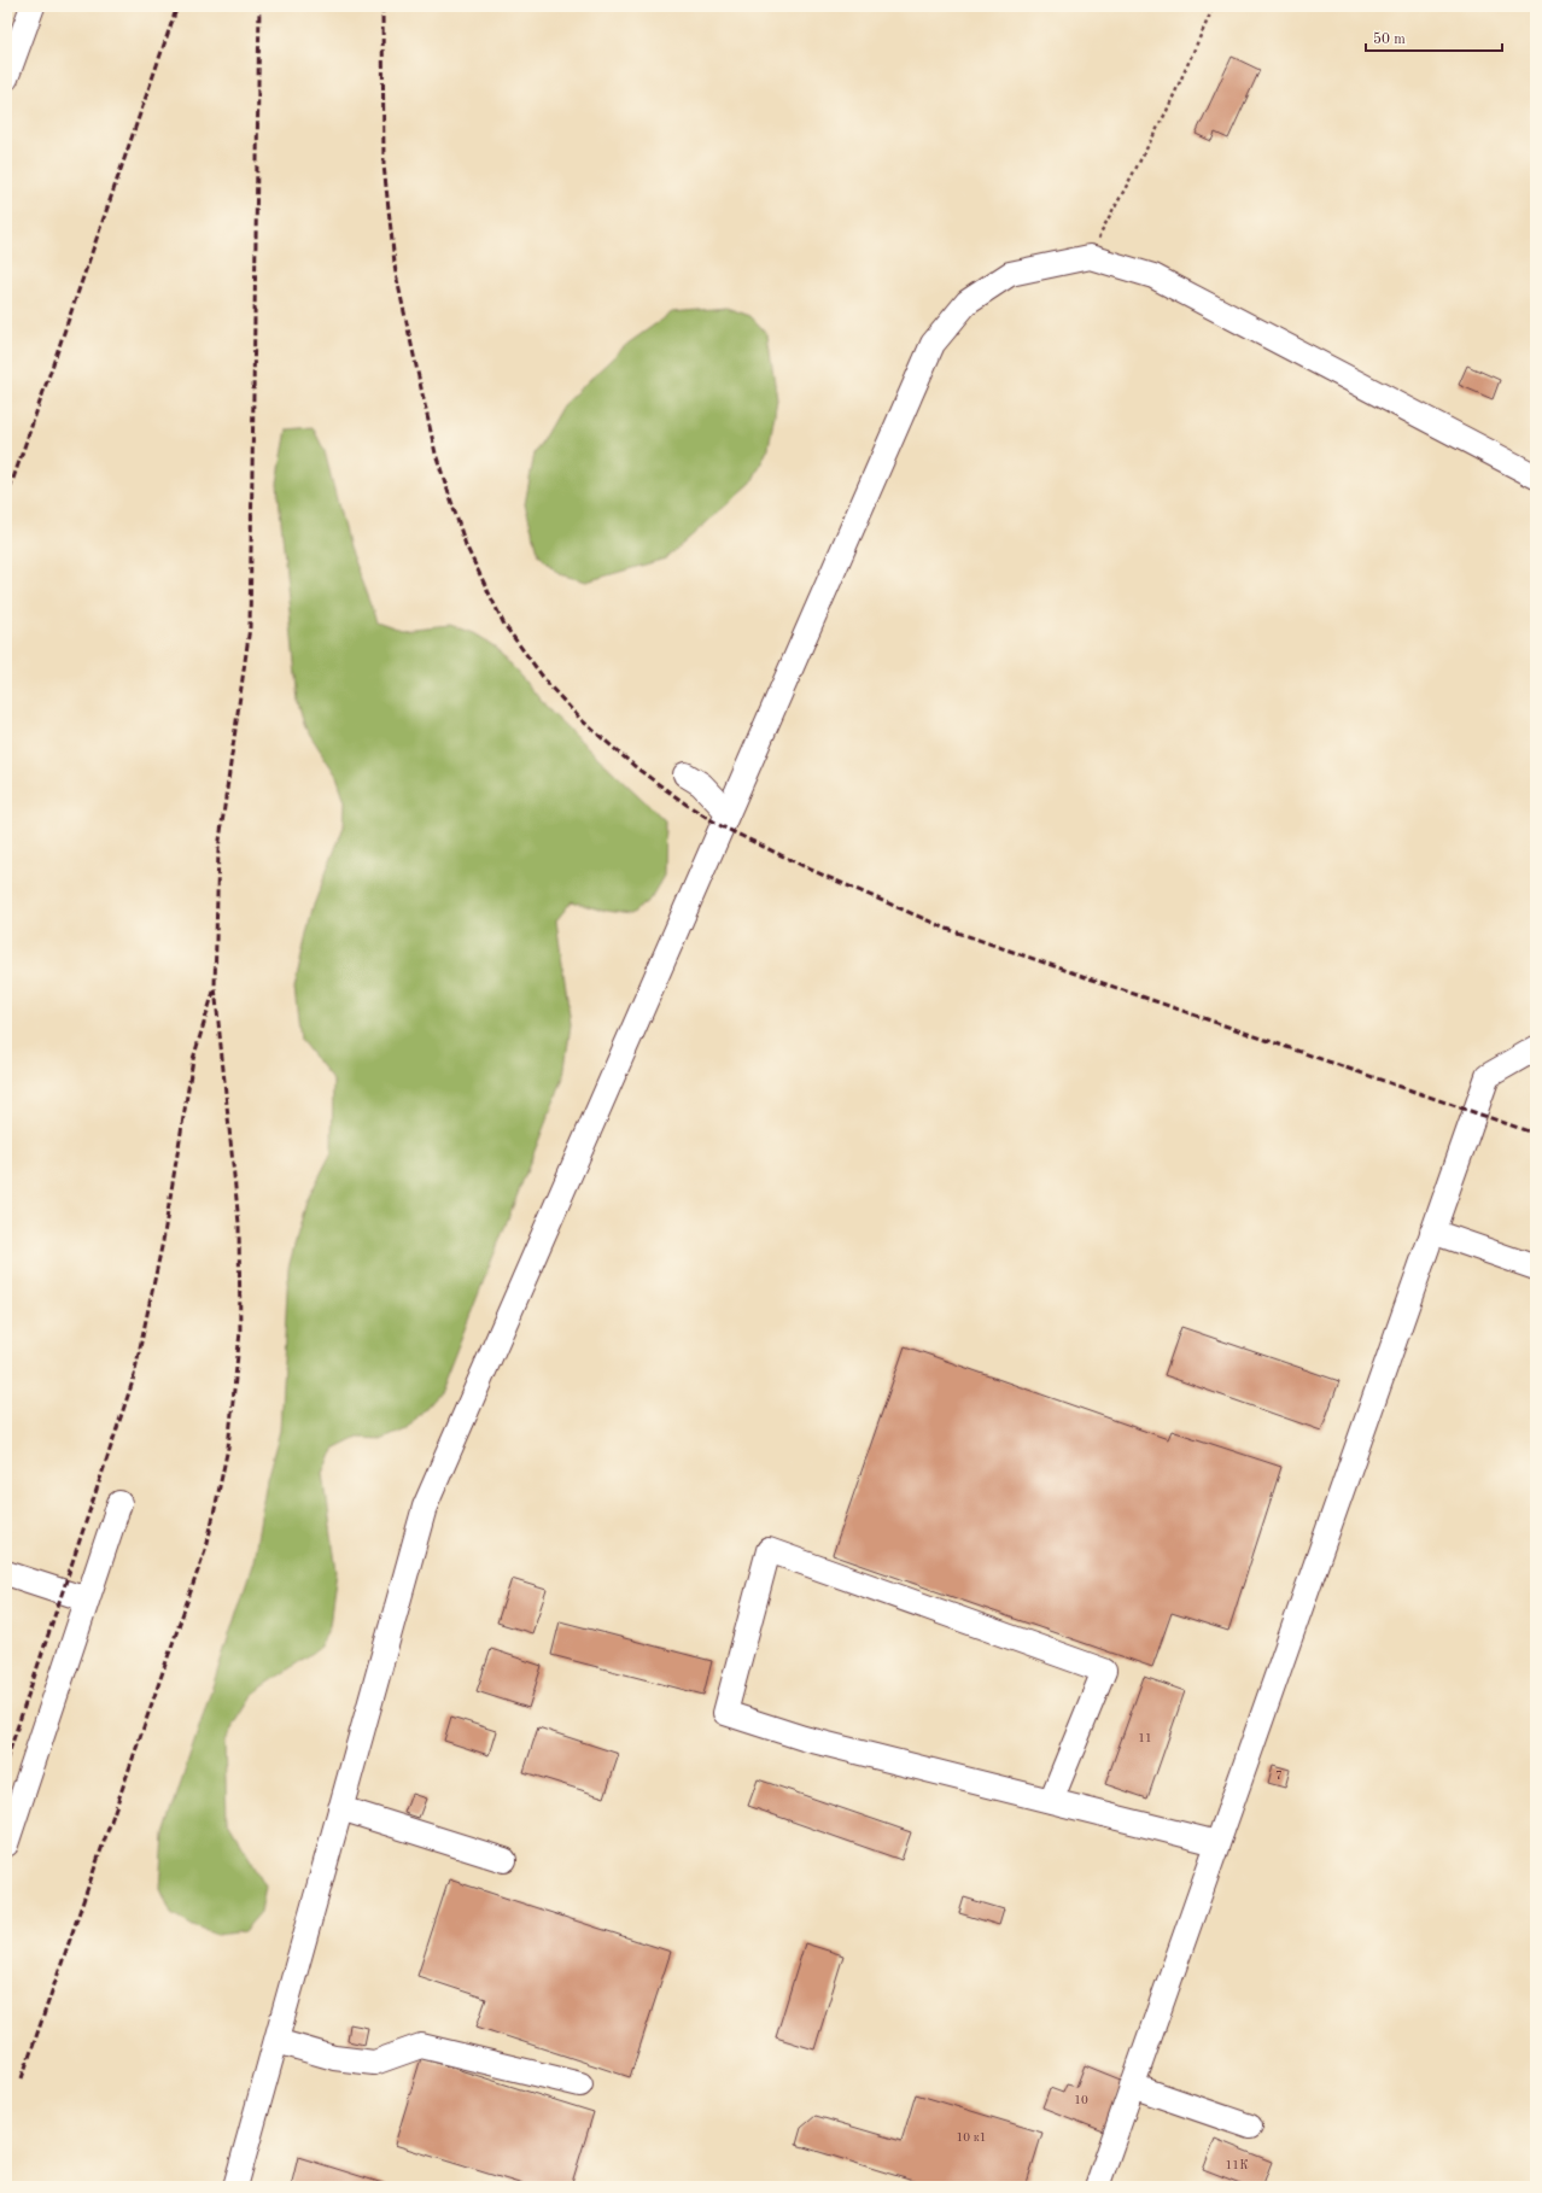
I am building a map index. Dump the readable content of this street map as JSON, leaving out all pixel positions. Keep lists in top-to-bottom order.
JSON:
{
  "house_numbers": [
    "11",
    "7",
    "10",
    "10 к1",
    "11К"
  ],
  "scale_bar": "50 m"
}
